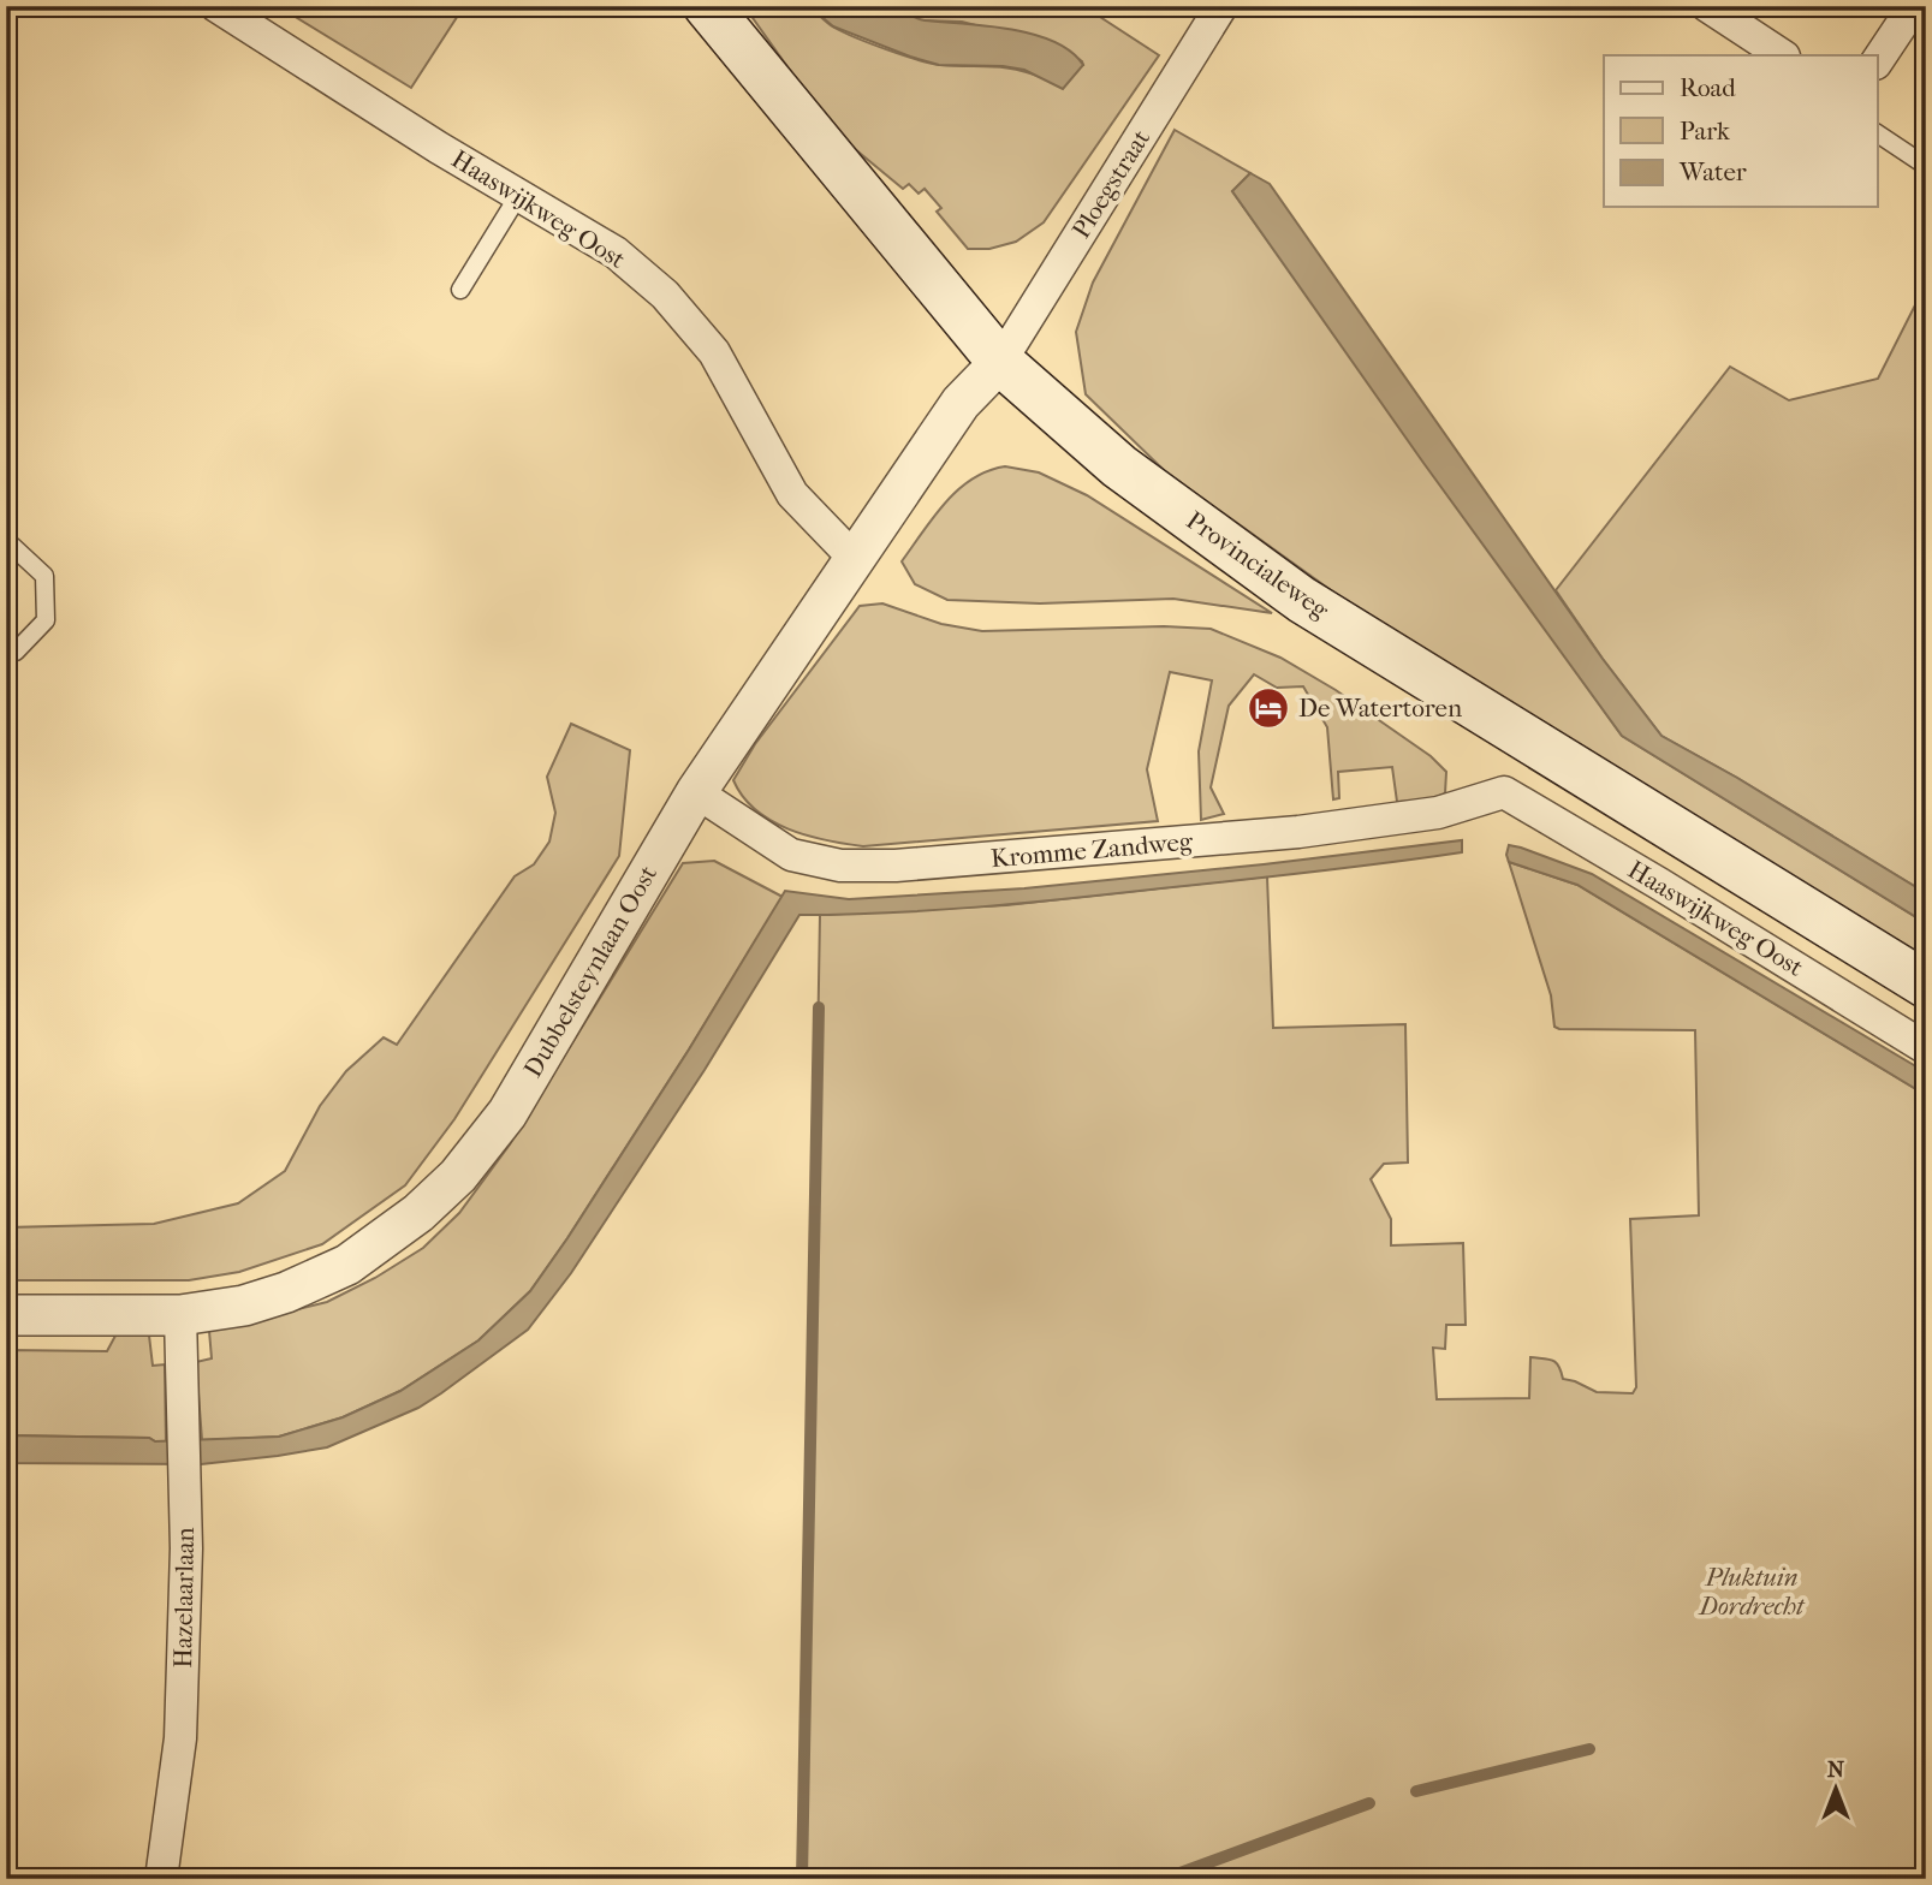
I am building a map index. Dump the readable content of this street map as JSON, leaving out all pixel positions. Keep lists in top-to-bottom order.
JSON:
{
  "streets": {
    "main road": ["Provincialeweg"],
    "street": [
      "Ploegstraat",
      "Haaswijkweg Oost",
      "Kromme Zandweg",
      "Dubbelsteynlaan Oost",
      "Hazelaarlaan"
    ]
  },
  "crossings": [
    ["Ploegstraat", "Provincialeweg"],
    ["Ploegstraat", "Dubbelsteynlaan Oost"],
    ["Haaswijkweg Oost", "Kromme Zandweg"],
    ["Haaswijkweg Oost", "Dubbelsteynlaan Oost"],
    ["Provincialeweg", "Dubbelsteynlaan Oost"],
    ["Kromme Zandweg", "Dubbelsteynlaan Oost"],
    ["Dubbelsteynlaan Oost", "Hazelaarlaan"]
  ],
  "parks": ["Pluktuin Dordrecht"],
  "places": {
    "hotel": ["De Watertoren"]
  },
  "legend": ["Road", "Park", "Water"],
  "north": "top"
}
